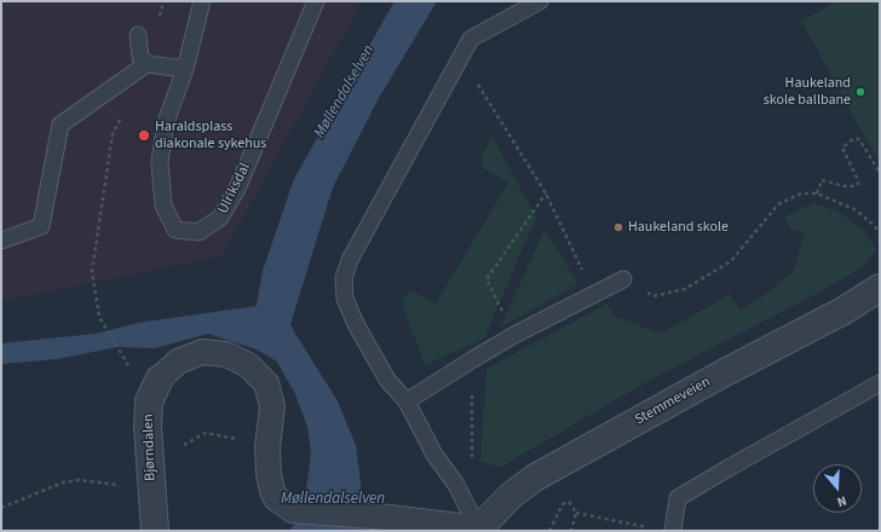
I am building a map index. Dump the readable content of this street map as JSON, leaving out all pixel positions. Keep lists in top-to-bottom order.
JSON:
{
  "streets": {
    "street": ["Stemmeveien", "Bjørndalen"],
    "lane": ["Ulriksdal"]
  },
  "crossings": [
    ["Stemmeveien", "Bjørndalen"]
  ],
  "water": ["Møllendalselven"],
  "places": ["Haukeland skole ballbane", "Haraldsplass diakonale sykehus", "Haukeland skole"],
  "north": "bottom"
}
